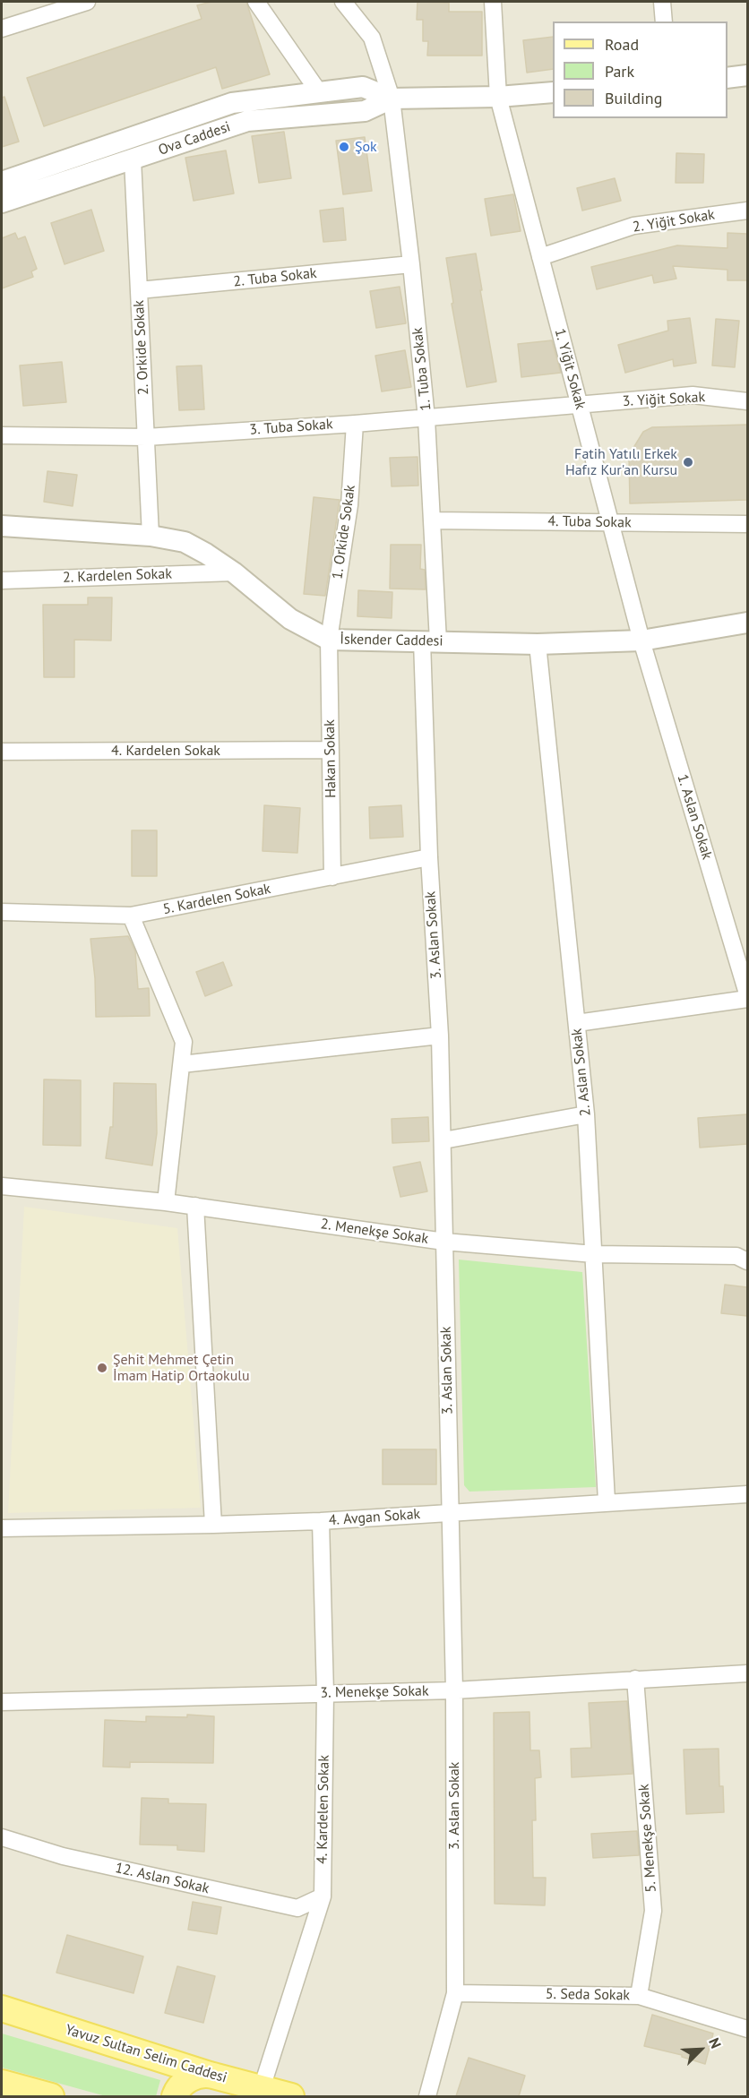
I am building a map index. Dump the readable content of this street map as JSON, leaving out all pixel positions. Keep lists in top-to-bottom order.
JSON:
{
  "streets": {
    "main road": ["Yavuz Sultan Selim Caddesi"],
    "street": [
      "Ova Caddesi",
      "2. Yiğit Sokak",
      "2. Tuba Sokak",
      "2. Orkide Sokak",
      "1. Tuba Sokak",
      "1. Yiğit Sokak",
      "3. Yiğit Sokak",
      "3. Tuba Sokak",
      "4. Tuba Sokak",
      "1. Orkide Sokak",
      "2. Kardelen Sokak",
      "İskender Caddesi",
      "4. Kardelen Sokak",
      "Hakan Sokak",
      "1. Aslan Sokak",
      "5. Kardelen Sokak",
      "3. Aslan Sokak",
      "2. Aslan Sokak",
      "2. Menekşe Sokak",
      "4. Avgan Sokak",
      "3. Menekşe Sokak",
      "5. Menekşe Sokak",
      "12. Aslan Sokak",
      "5. Seda Sokak"
    ]
  },
  "crossings": [
    ["Ova Caddesi", "2. Orkide Sokak"],
    ["Ova Caddesi", "1. Tuba Sokak"],
    ["Ova Caddesi", "1. Yiğit Sokak"],
    ["2. Yiğit Sokak", "1. Yiğit Sokak"],
    ["2. Tuba Sokak", "2. Orkide Sokak"],
    ["2. Tuba Sokak", "1. Tuba Sokak"],
    ["2. Orkide Sokak", "3. Tuba Sokak"],
    ["2. Orkide Sokak", "İskender Caddesi"],
    ["1. Tuba Sokak", "3. Tuba Sokak"],
    ["1. Tuba Sokak", "4. Tuba Sokak"],
    ["1. Tuba Sokak", "İskender Caddesi"],
    ["1. Tuba Sokak", "3. Aslan Sokak"],
    ["1. Yiğit Sokak", "3. Yiğit Sokak"],
    ["1. Yiğit Sokak", "3. Tuba Sokak"],
    ["1. Yiğit Sokak", "4. Tuba Sokak"],
    ["1. Yiğit Sokak", "İskender Caddesi"],
    ["1. Yiğit Sokak", "1. Aslan Sokak"],
    ["3. Yiğit Sokak", "3. Tuba Sokak"],
    ["3. Tuba Sokak", "1. Orkide Sokak"],
    ["1. Orkide Sokak", "İskender Caddesi"],
    ["1. Orkide Sokak", "Hakan Sokak"],
    ["2. Kardelen Sokak", "İskender Caddesi"],
    ["İskender Caddesi", "Hakan Sokak"],
    ["İskender Caddesi", "1. Aslan Sokak"],
    ["İskender Caddesi", "3. Aslan Sokak"],
    ["İskender Caddesi", "2. Aslan Sokak"],
    ["4. Kardelen Sokak", "Hakan Sokak"],
    ["4. Kardelen Sokak", "4. Avgan Sokak"],
    ["4. Kardelen Sokak", "3. Menekşe Sokak"],
    ["4. Kardelen Sokak", "12. Aslan Sokak"],
    ["4. Kardelen Sokak", "Yavuz Sultan Selim Caddesi"],
    ["Hakan Sokak", "5. Kardelen Sokak"],
    ["5. Kardelen Sokak", "3. Aslan Sokak"],
    ["3. Aslan Sokak", "2. Menekşe Sokak"],
    ["3. Aslan Sokak", "4. Avgan Sokak"],
    ["3. Aslan Sokak", "3. Menekşe Sokak"],
    ["3. Aslan Sokak", "5. Seda Sokak"],
    ["2. Aslan Sokak", "2. Menekşe Sokak"],
    ["2. Aslan Sokak", "4. Avgan Sokak"],
    ["3. Menekşe Sokak", "5. Menekşe Sokak"],
    ["5. Menekşe Sokak", "5. Seda Sokak"]
  ],
  "places": ["Şok", "Fatih Yatılı Erkek Hafız Kur'an Kursu", "Şehit Mehmet Çetin İmam Hatip Ortaokulu"],
  "legend": ["Road", "Park", "Building"],
  "north": "top right"
}
